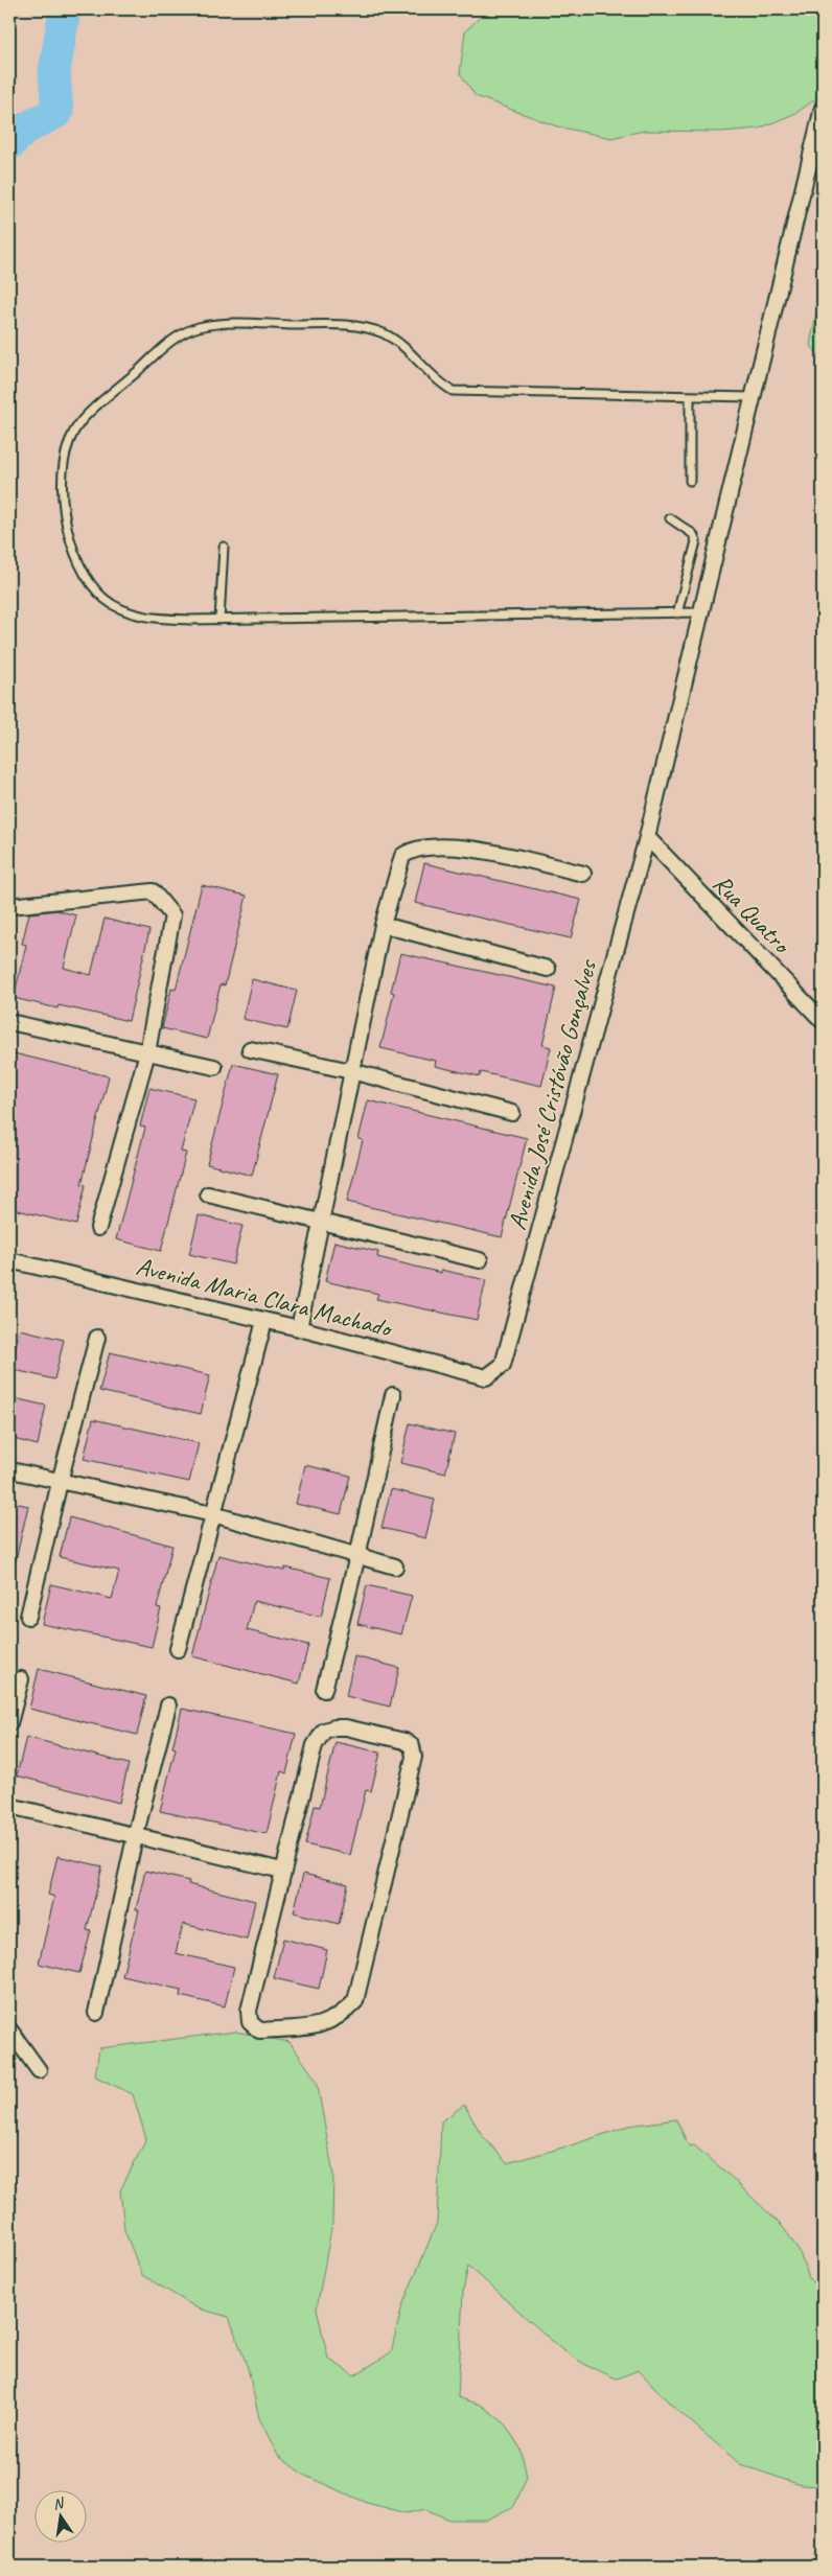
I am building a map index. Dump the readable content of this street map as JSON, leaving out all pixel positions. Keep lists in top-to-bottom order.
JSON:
{
  "streets": {
    "street": ["Rua Quatro", "Avenida José Cristóvão Gonçalves", "Avenida Maria Clara Machado"]
  },
  "crossings": [
    ["Rua Quatro", "Avenida José Cristóvão Gonçalves"],
    ["Avenida José Cristóvão Gonçalves", "Avenida Maria Clara Machado"]
  ],
  "north": "top"
}
